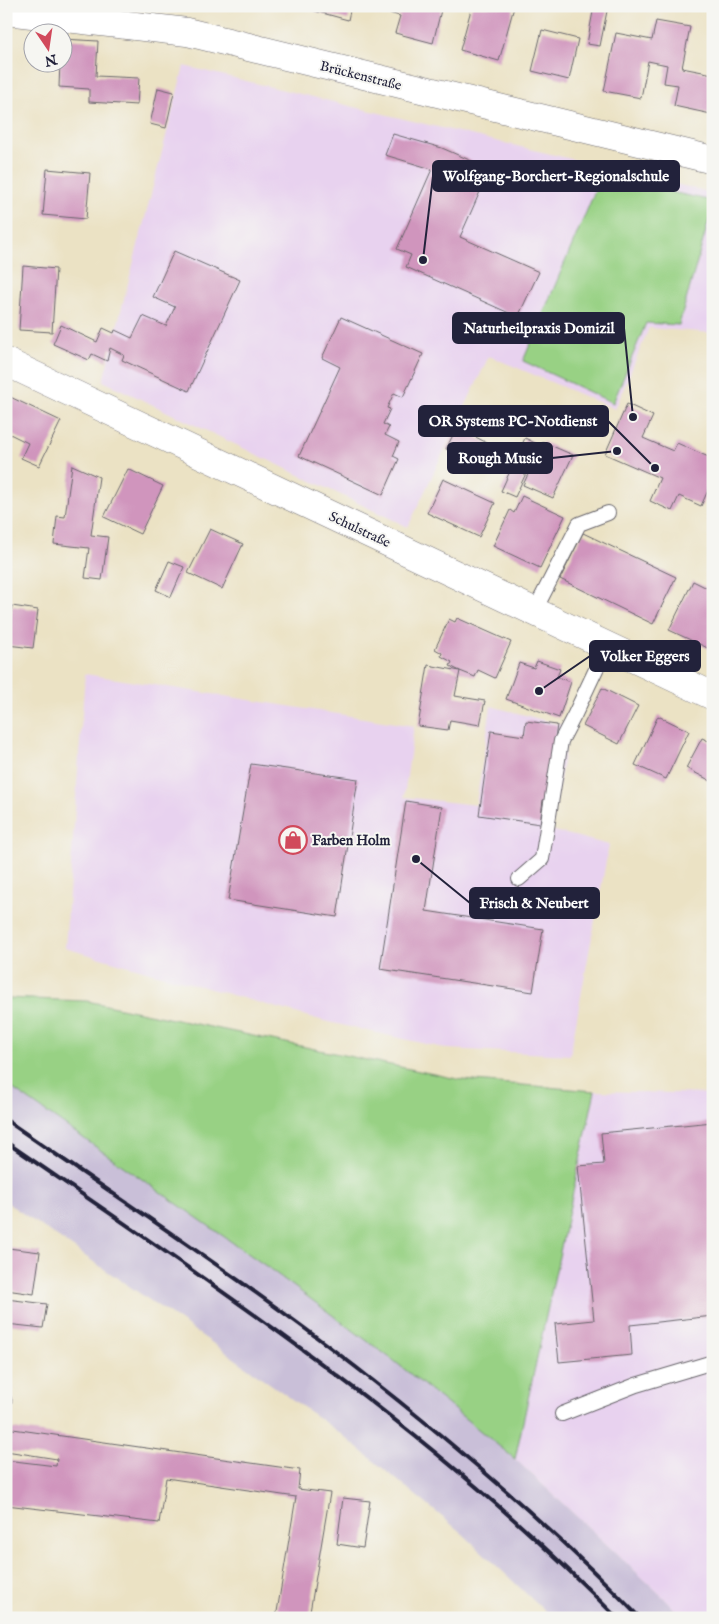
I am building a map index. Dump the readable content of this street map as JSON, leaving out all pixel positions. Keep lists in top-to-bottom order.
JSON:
{
  "streets": {
    "street": ["Brückenstraße", "Schulstraße"]
  },
  "places": {
    "other": [
      "Wolfgang-Borchert-Regionalschule",
      "Naturheilpraxis Domizil",
      "Rough Music",
      "OR Systems PC-Notdienst",
      "Volker Eggers",
      "Frisch & Neubert"
    ],
    "shop": ["Farben Holm"]
  },
  "north": "bottom"
}
